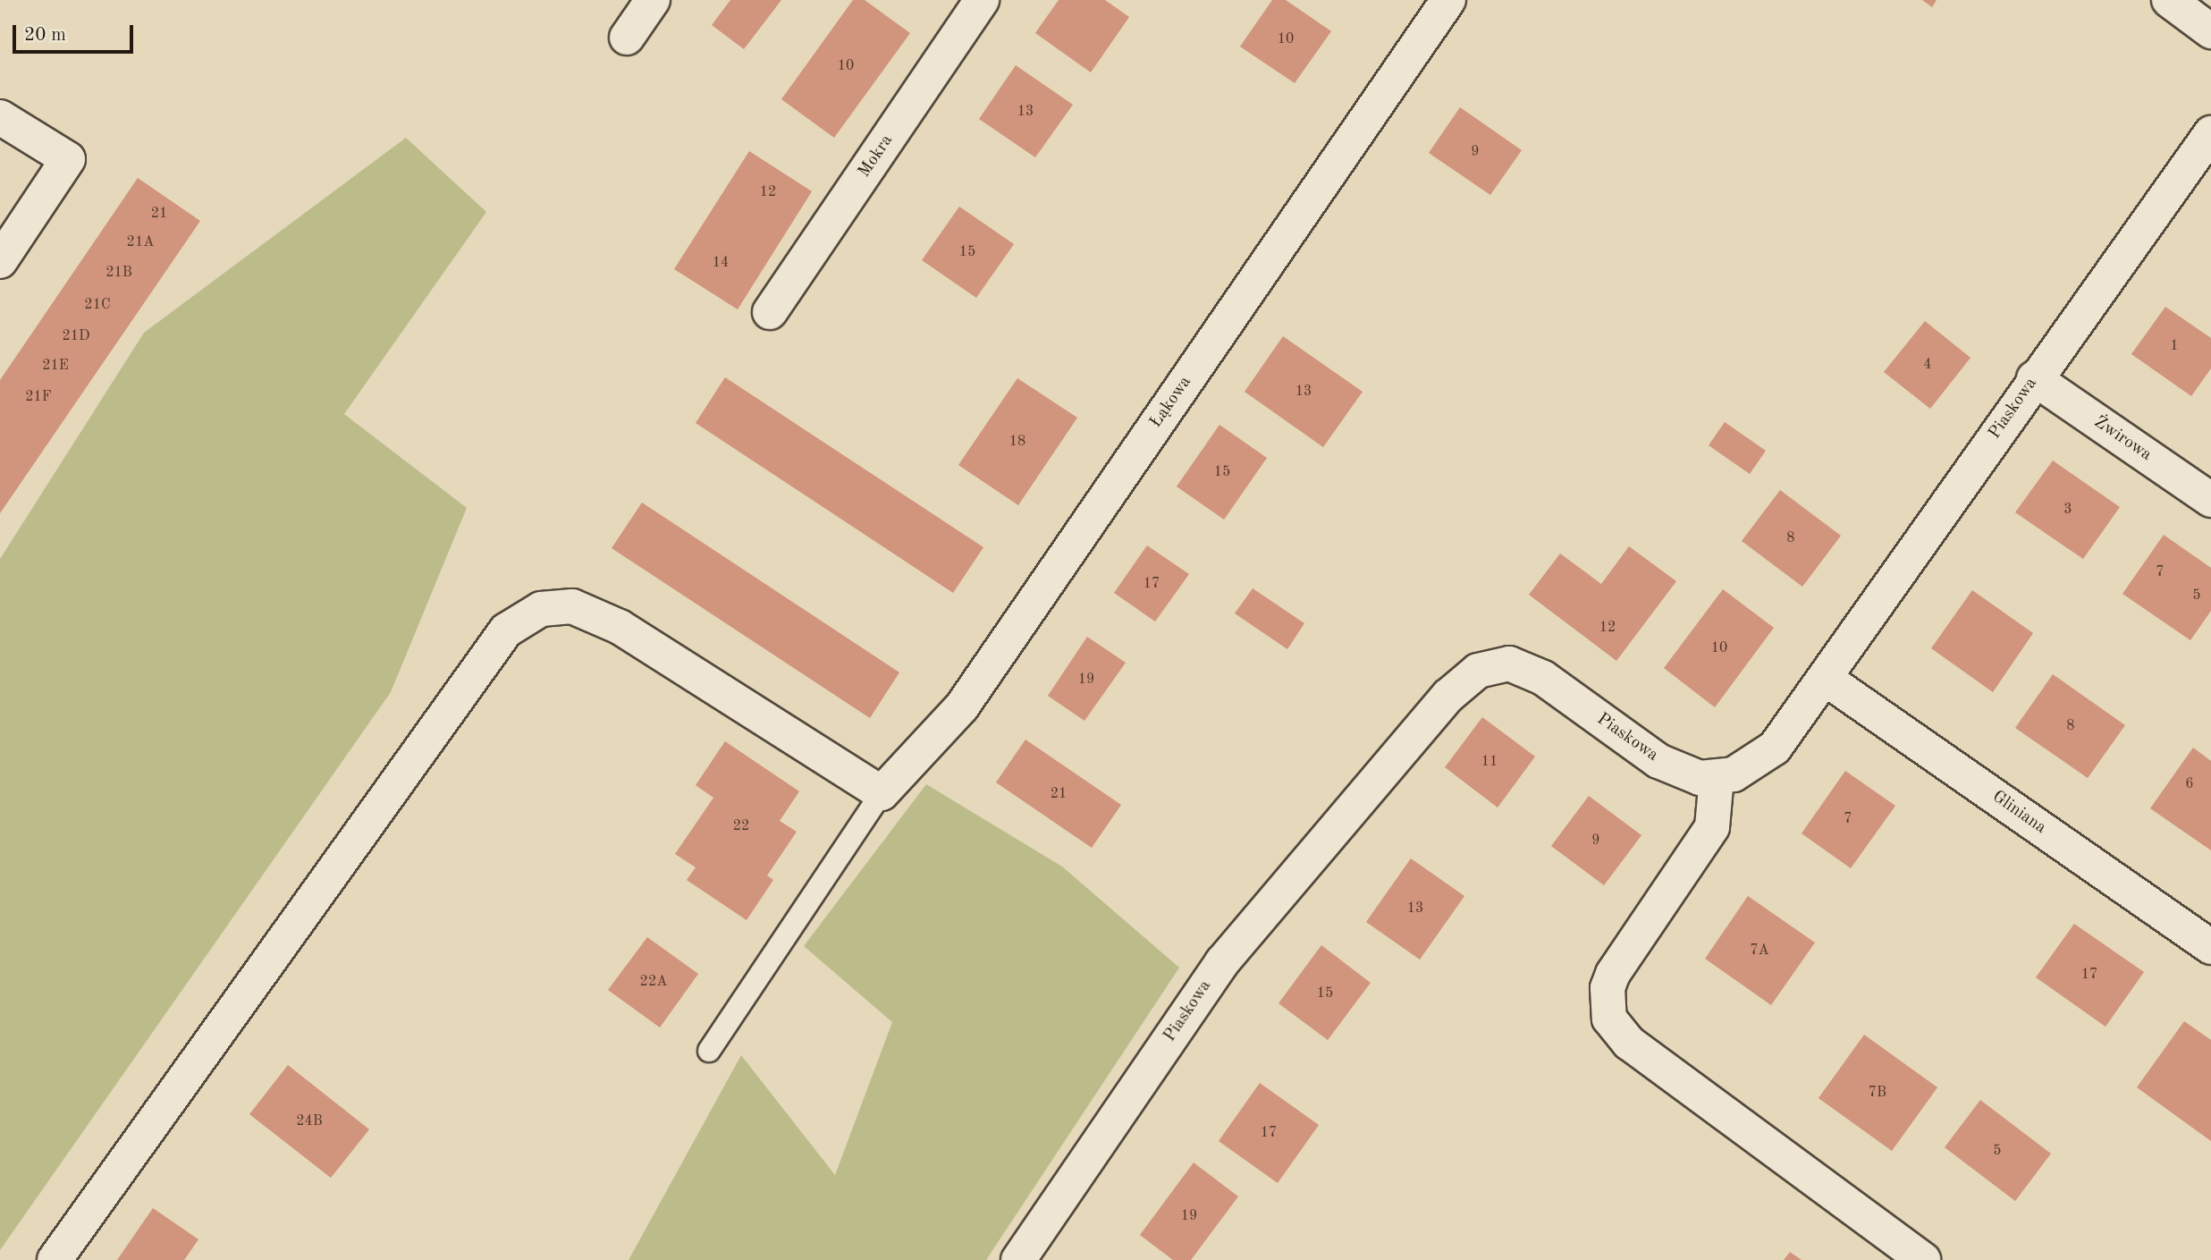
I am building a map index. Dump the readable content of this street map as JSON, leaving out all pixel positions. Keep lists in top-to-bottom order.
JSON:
{
  "streets": {
    "street": [
      "Mokra",
      "Łąkowa",
      "Piaskowa",
      "Żwirowa",
      "Gliniana"
    ]
  },
  "crossings": [
    ["Piaskowa", "Żwirowa"],
    ["Piaskowa", "Gliniana"]
  ],
  "house_numbers": [
    "10",
    "10",
    "13",
    "9",
    "12",
    "21",
    "21A",
    "15",
    "14",
    "21B",
    "21C",
    "21D",
    "1",
    "4",
    "21E",
    "13",
    "21F",
    "18",
    "15",
    "3",
    "8",
    "7",
    "17",
    "5",
    "12",
    "10",
    "19",
    "8",
    "11",
    "6",
    "21",
    "7",
    "22",
    "9",
    "13",
    "7A",
    "17",
    "22A",
    "15",
    "7B",
    "24B",
    "17",
    "5",
    "19"
  ],
  "scale_bar": "20 m"
}
